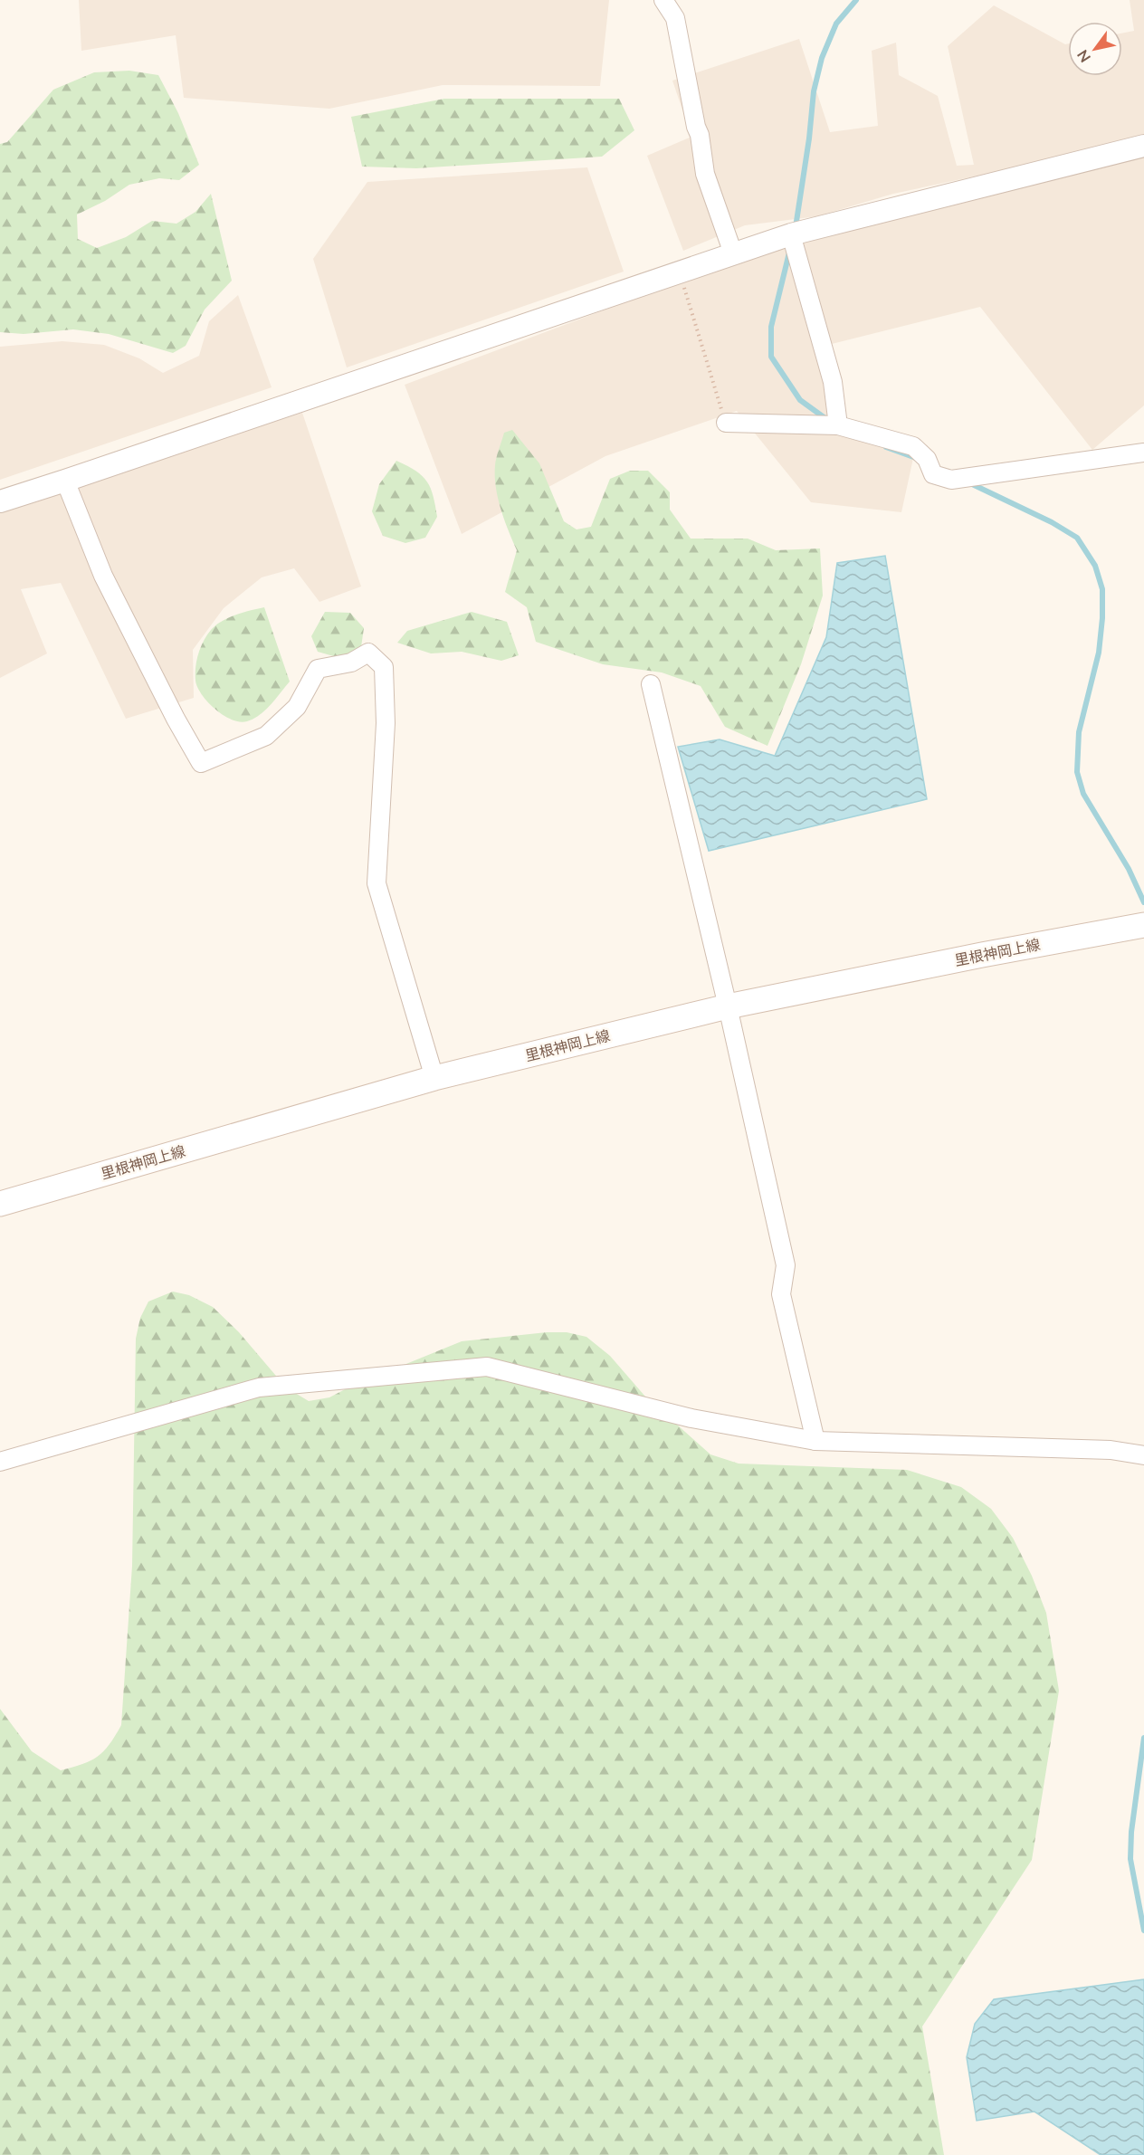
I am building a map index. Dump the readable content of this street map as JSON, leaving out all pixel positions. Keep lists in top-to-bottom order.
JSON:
{
  "streets": {
    "main road": ["里根神岡上線"]
  },
  "north": "bottom left"
}
